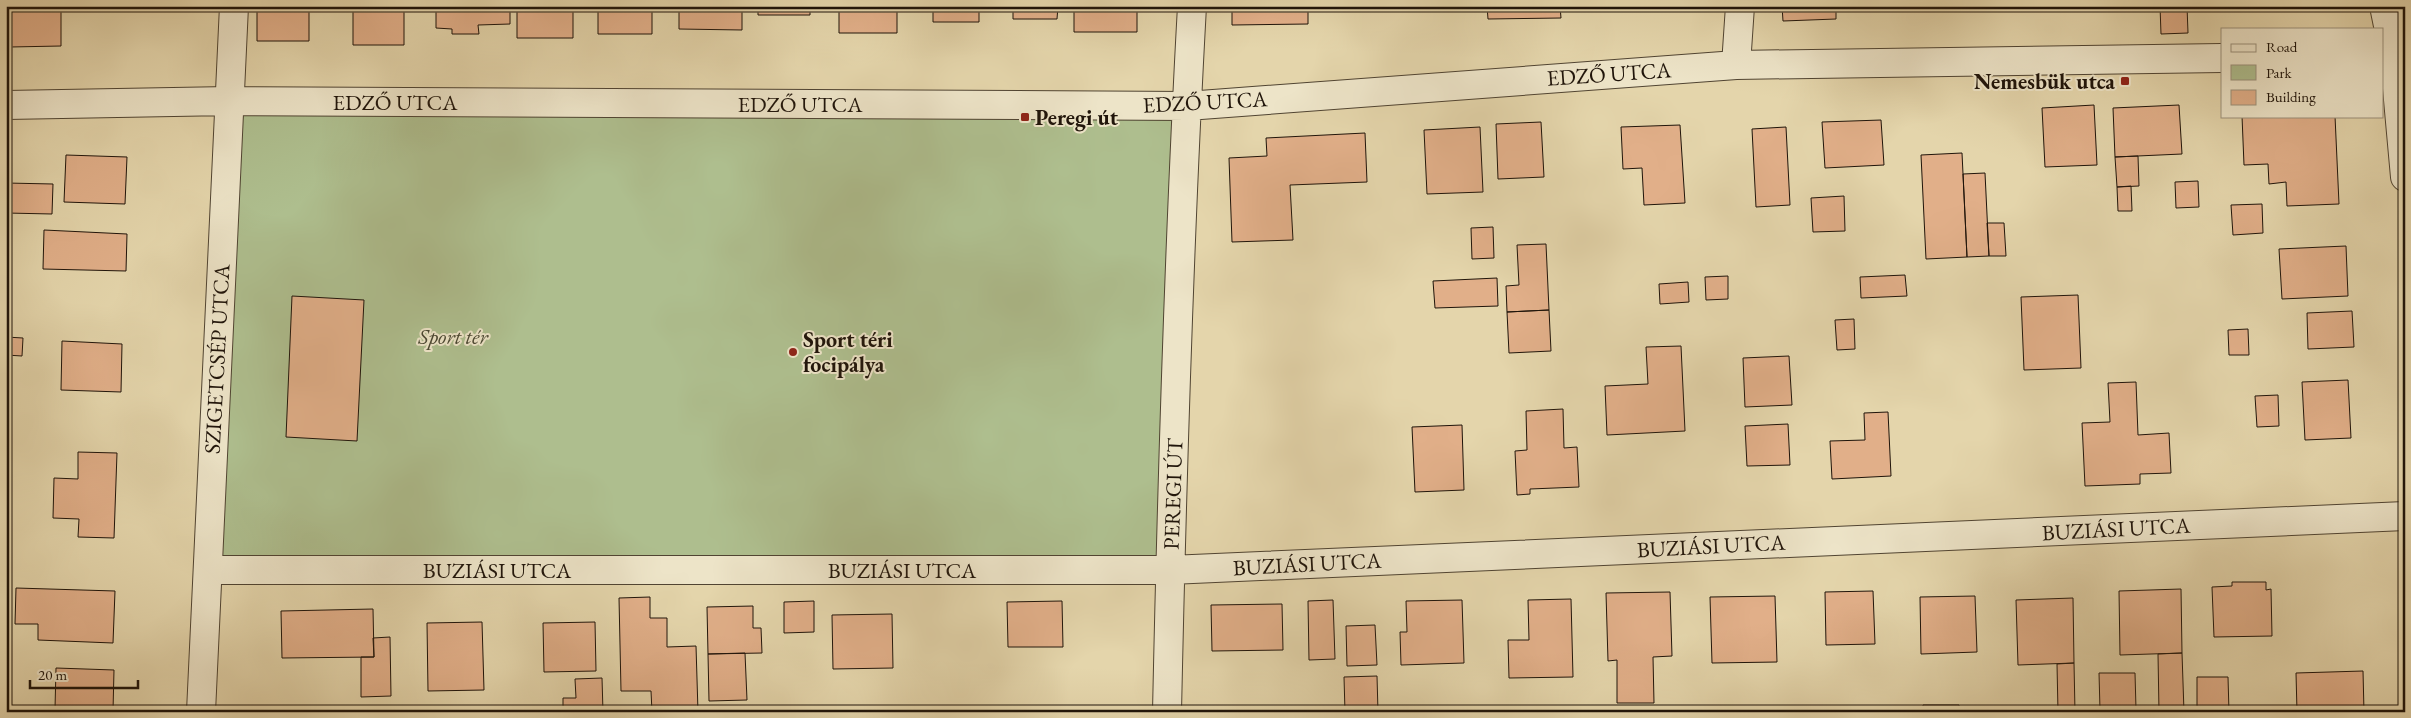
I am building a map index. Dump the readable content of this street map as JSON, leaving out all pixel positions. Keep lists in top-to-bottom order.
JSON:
{
  "streets": {
    "street": [
      "EDZŐ UTCA",
      "SZIGETCSÉP UTCA",
      "PEREGI ÚT",
      "BUZIÁSI UTCA"
    ]
  },
  "crossings": [
    ["EDZŐ UTCA", "SZIGETCSÉP UTCA"],
    ["EDZŐ UTCA", "PEREGI ÚT"],
    ["SZIGETCSÉP UTCA", "BUZIÁSI UTCA"],
    ["PEREGI ÚT", "BUZIÁSI UTCA"]
  ],
  "parks": ["Sport tér"],
  "places": {
    "transit": ["Nemesbük utca", "Peregi út"],
    "other": ["Sport téri focipálya"]
  },
  "legend": ["Road", "Park", "Building"],
  "scale_bar": "20 m"
}
